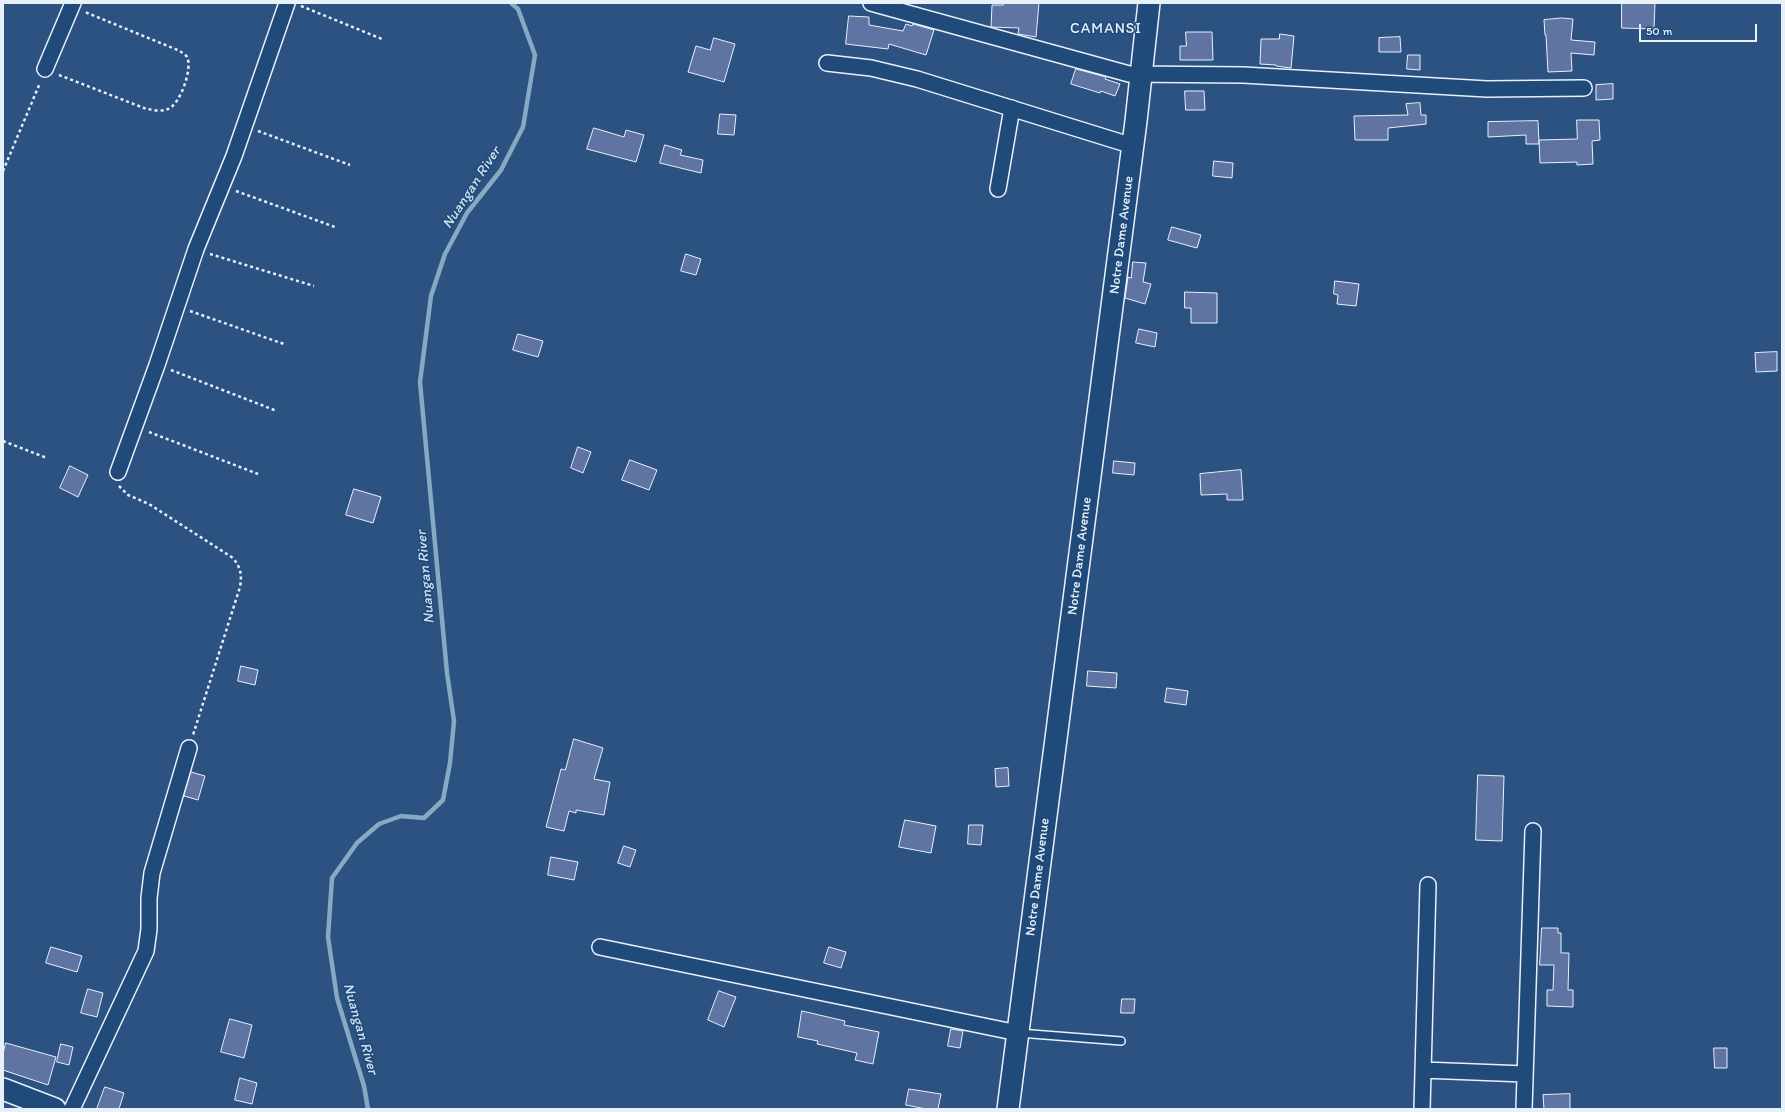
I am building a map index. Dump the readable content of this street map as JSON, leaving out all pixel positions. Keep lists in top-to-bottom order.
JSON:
{
  "streets": {
    "street": ["Notre Dame Avenue"]
  },
  "districts": ["CAMANSI"],
  "water": ["Nuangan River"],
  "scale_bar": "50 m"
}
